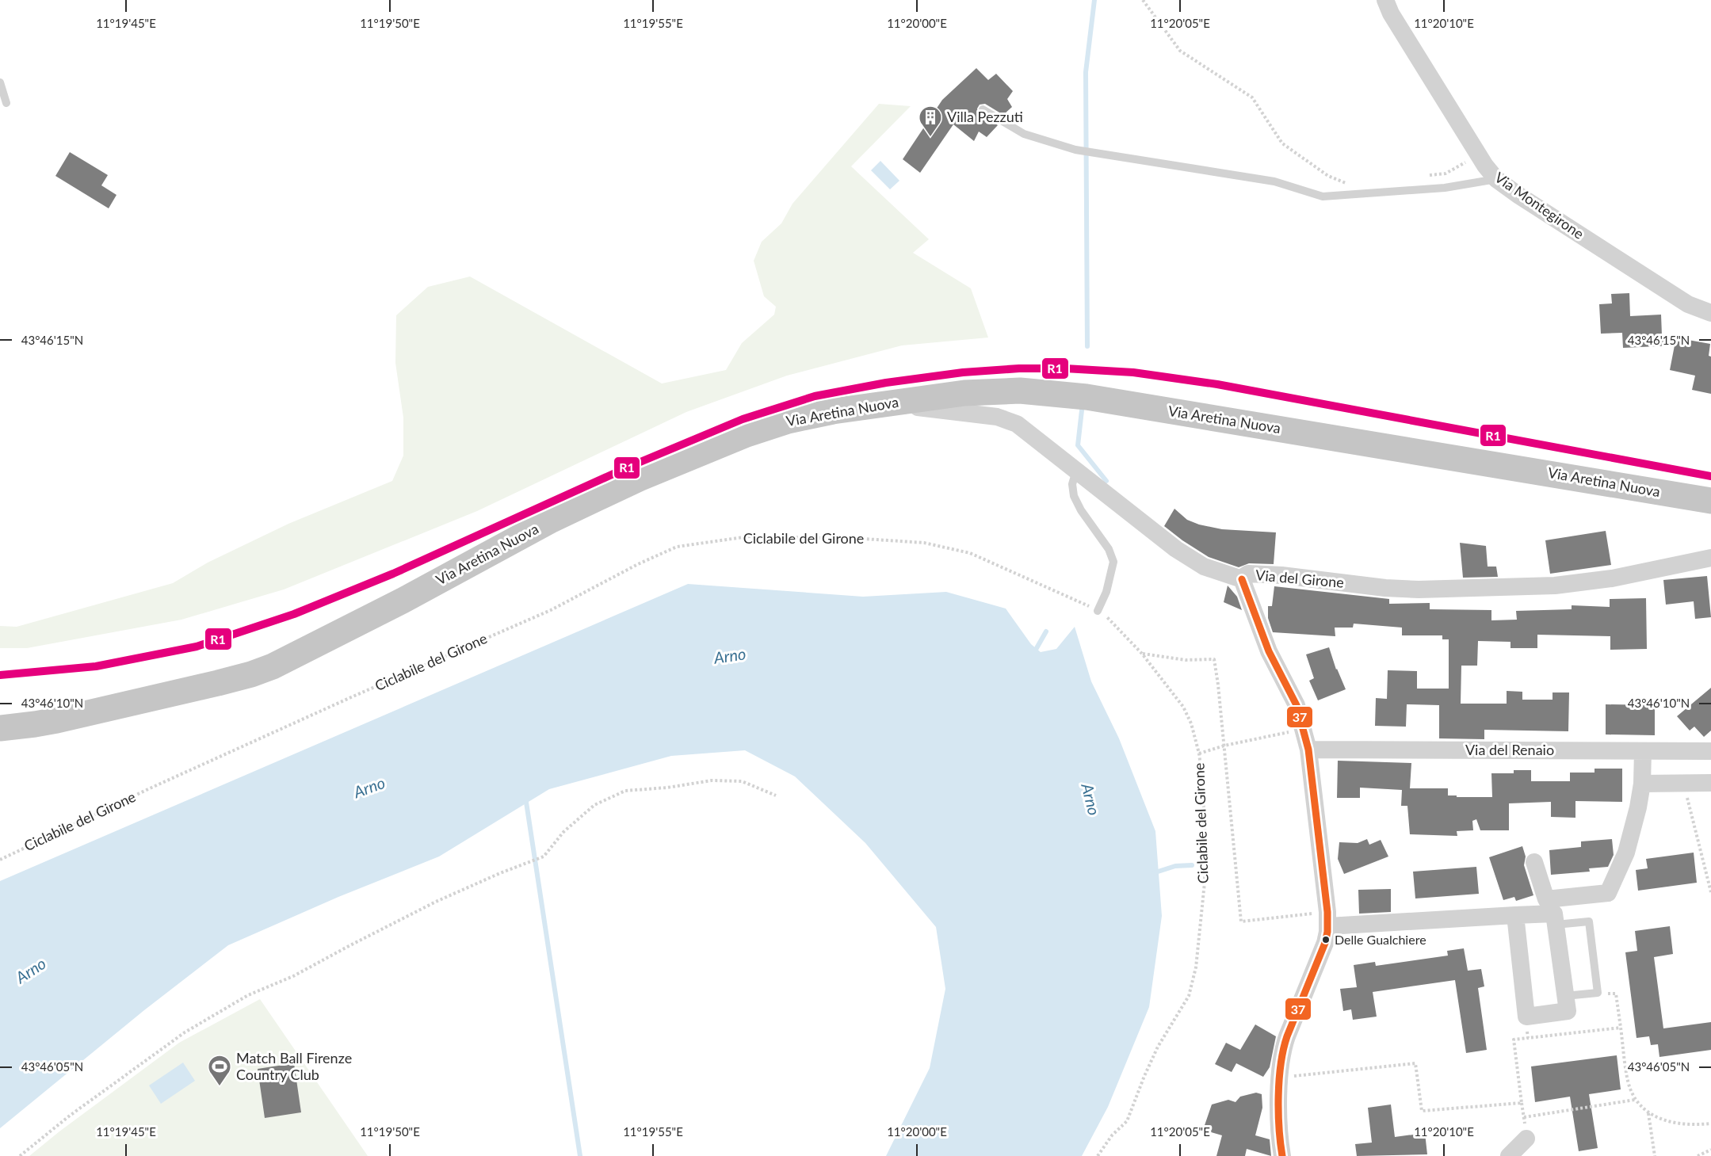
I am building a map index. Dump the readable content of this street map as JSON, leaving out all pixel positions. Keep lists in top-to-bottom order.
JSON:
{
  "streets": {
    "main road": ["Via Aretina Nuova"],
    "street": ["Via Montegirone", "Via del Girone", "Via del Renaio"],
    "path": ["Ciclabile del Girone"]
  },
  "crossings": [
    ["Via Aretina Nuova", "Via del Girone"]
  ],
  "water": ["Arno"],
  "places": {
    "building": ["Villa Pezzuti"],
    "other": ["Delle Gualchiere"],
    "sports": ["Match Ball Firenze Country Club"]
  },
  "lines": ["transit line R1", "transit line 37"],
  "coordinates": [
    "11°19'45\"E",
    "11°19'50\"E",
    "11°19'55\"E",
    "11°20'00\"E",
    "11°20'05\"E",
    "11°20'10\"E",
    "43°46'15\"N",
    "43°46'10\"N",
    "43°46'05\"N"
  ]
}
